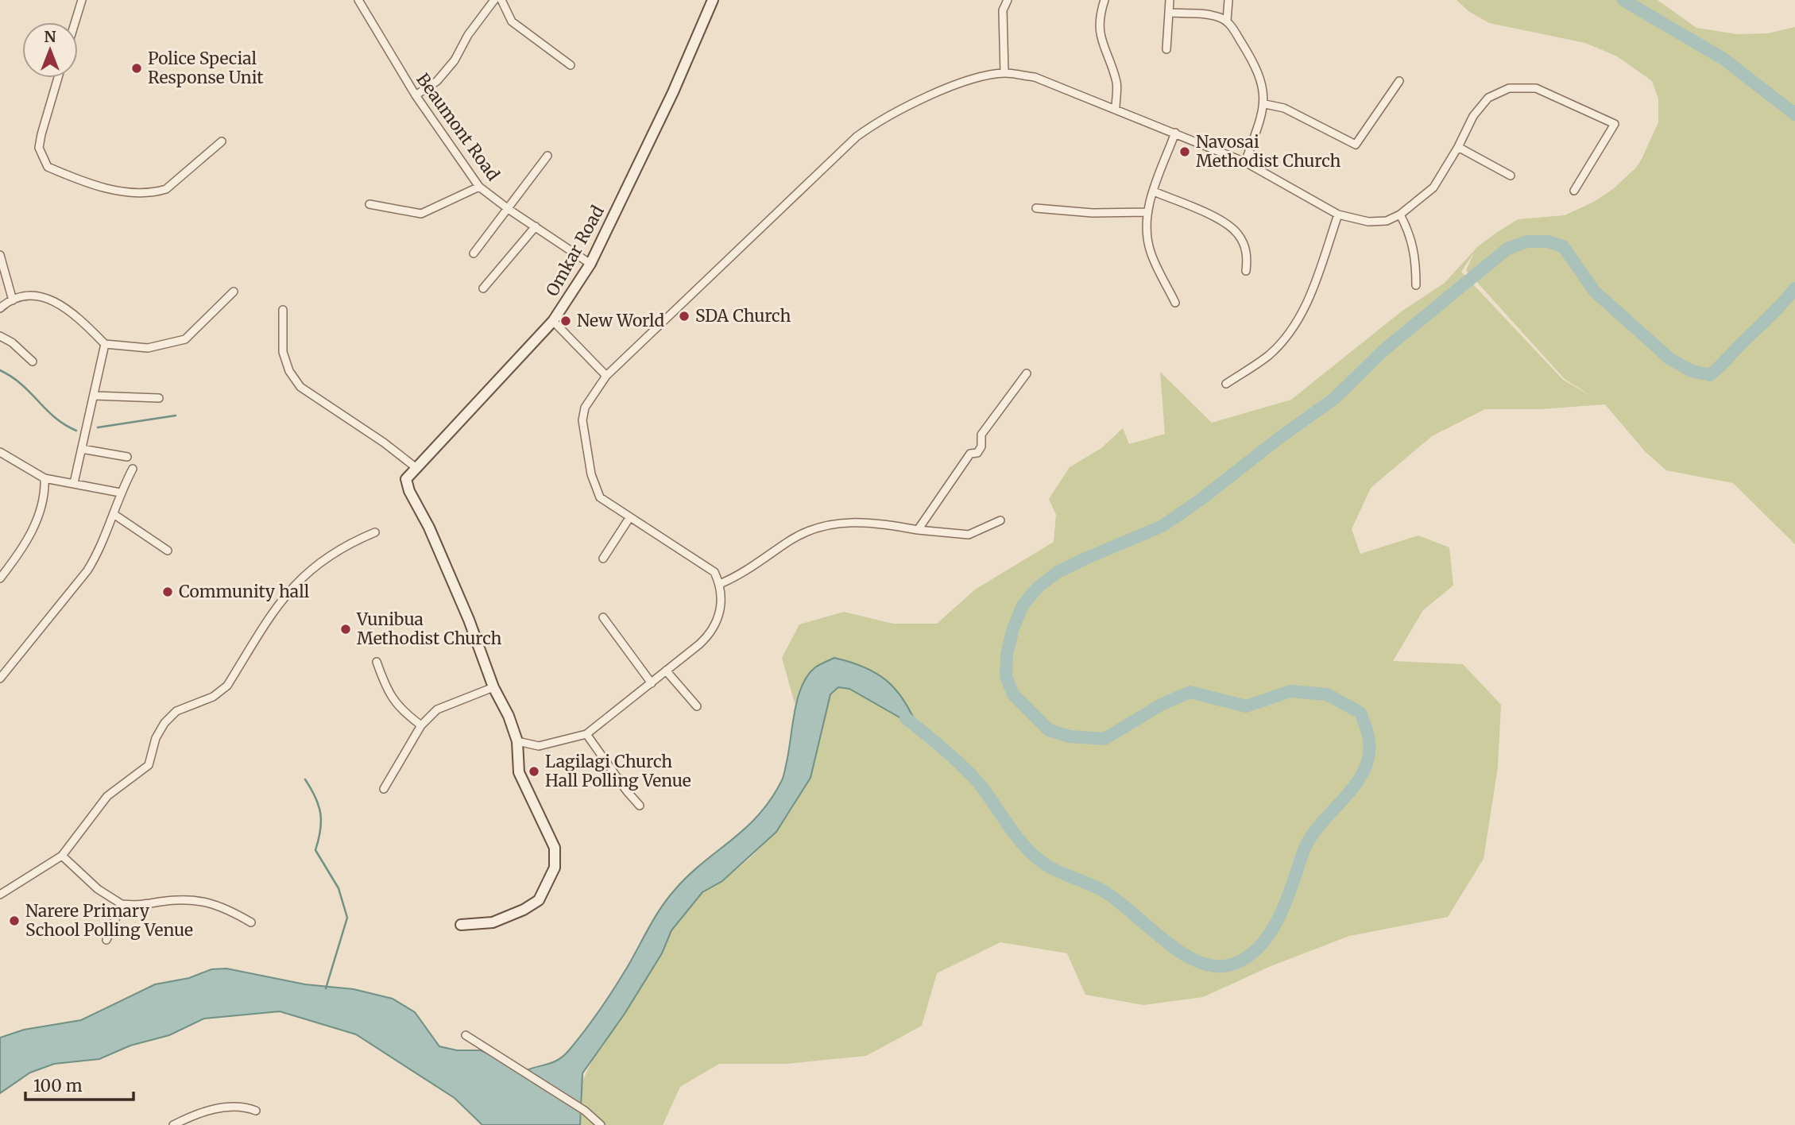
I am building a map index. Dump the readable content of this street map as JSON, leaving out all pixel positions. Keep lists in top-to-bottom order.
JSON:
{
  "streets": {
    "street": ["Beaumont Road", "Omkar Road"]
  },
  "crossings": [
    ["Beaumont Road", "Omkar Road"]
  ],
  "places": [
    "Police Special Response Unit",
    "Navosai Methodist Church",
    "SDA Church",
    "New World",
    "Community hall",
    "Vunibua Methodist Church",
    "Lagilagi Church Hall Polling Venue",
    "Narere Primary School Polling Venue"
  ],
  "scale_bar": "100 m",
  "north": "top"
}
